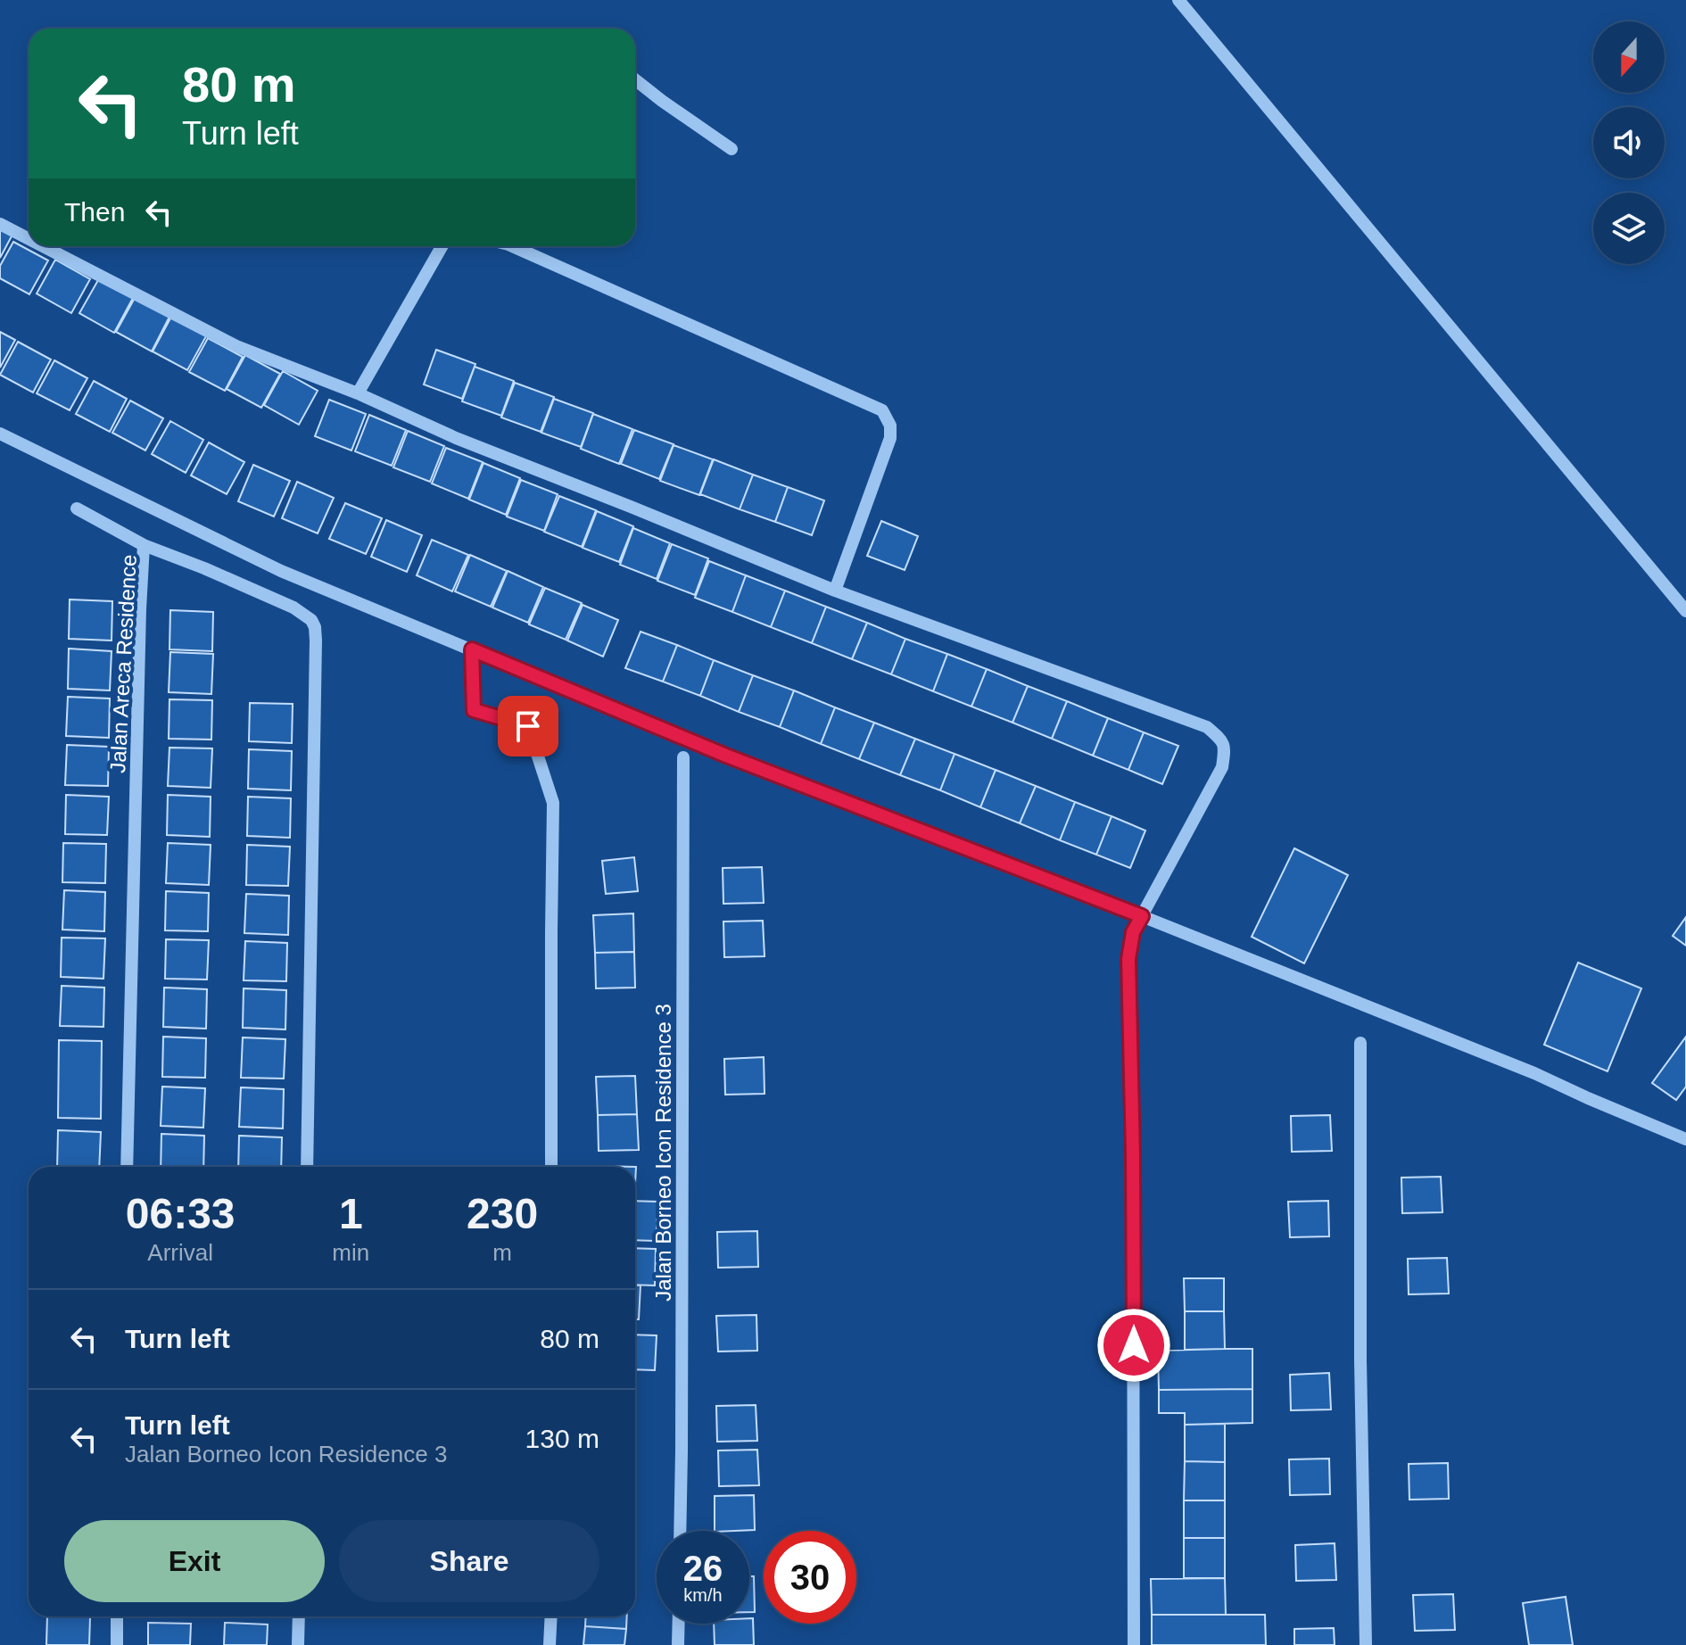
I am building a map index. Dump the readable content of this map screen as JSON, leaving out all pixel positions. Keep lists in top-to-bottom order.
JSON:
{
  "streets": {
    "street": ["Jalan Areca Residence", "Jalan Borneo Icon Residence 3"]
  },
  "north": "bottom",
  "page": {
    "turn": ["80 m", "Turn left"],
    "then": "Then",
    "eta": [
      "06:33",
      "Arrival",
      "1",
      "min",
      "230",
      "m"
    ],
    "list": [
      {
        "name": "Turn left",
        "value": "80 m"
      },
      {
        "name": "Turn left",
        "note": "Jalan Borneo Icon Residence 3",
        "value": "130 m"
      }
    ],
    "buttons": ["Exit", "Share"],
    "speed": "26 km/h",
    "limit": "30"
  }
}
